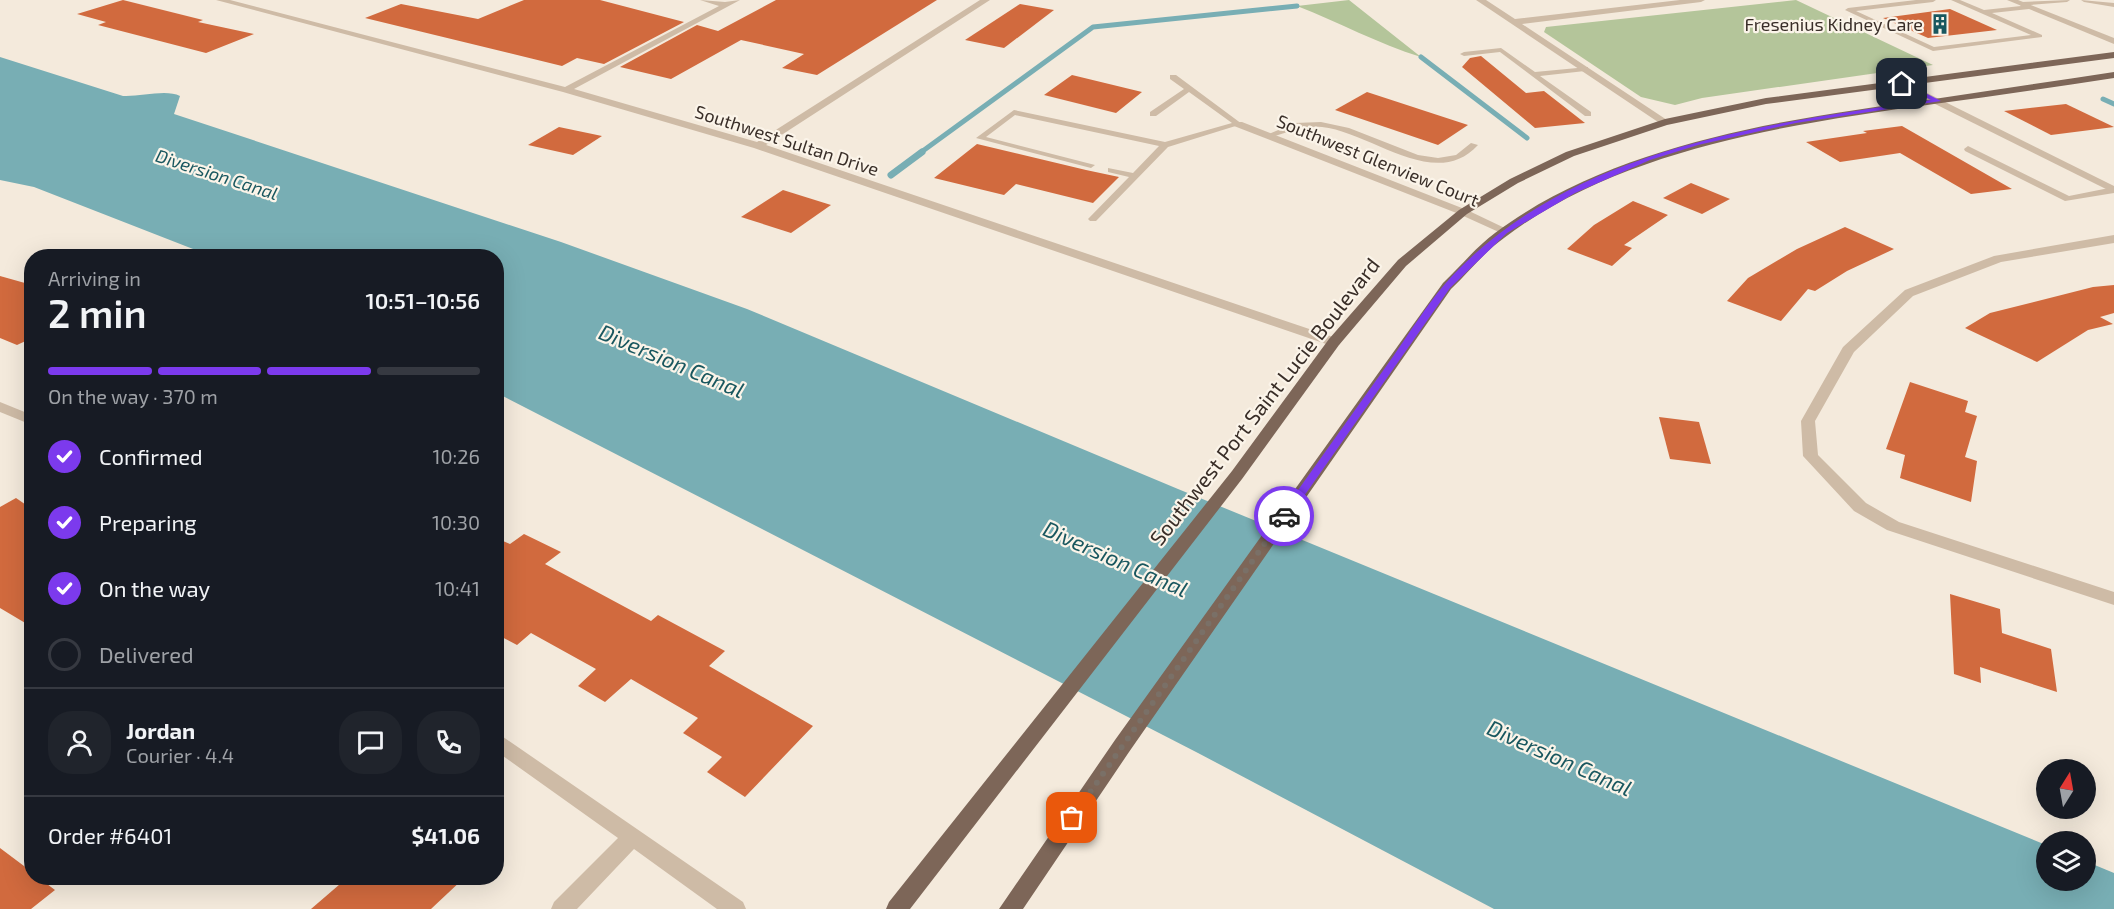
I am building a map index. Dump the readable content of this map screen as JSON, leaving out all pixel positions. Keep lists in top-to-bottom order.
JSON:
{
  "streets": {
    "main road": ["Southwest Port Saint Lucie Boulevard"],
    "street": ["Southwest Sultan Drive", "Southwest Glenview Court"]
  },
  "crossings": [
    ["Southwest Sultan Drive", "Southwest Port Saint Lucie Boulevard"],
    ["Southwest Glenview Court", "Southwest Port Saint Lucie Boulevard"]
  ],
  "water": ["Diversion Canal"],
  "places": {
    "building": ["Fresenius Kidney Care"]
  },
  "north": "top",
  "page": {
    "heading": ["2 min", "Arriving in", "10:51–10:56"],
    "panel": [
      "Jordan",
      "Courier · 4.4",
      "Order #6401",
      "$41.06"
    ],
    "bar": "On the way · 370 m",
    "list": [
      ["Confirmed", "10:26"],
      ["Preparing", "10:30"],
      ["On the way", "10:41"],
      "Delivered"
    ]
  }
}
